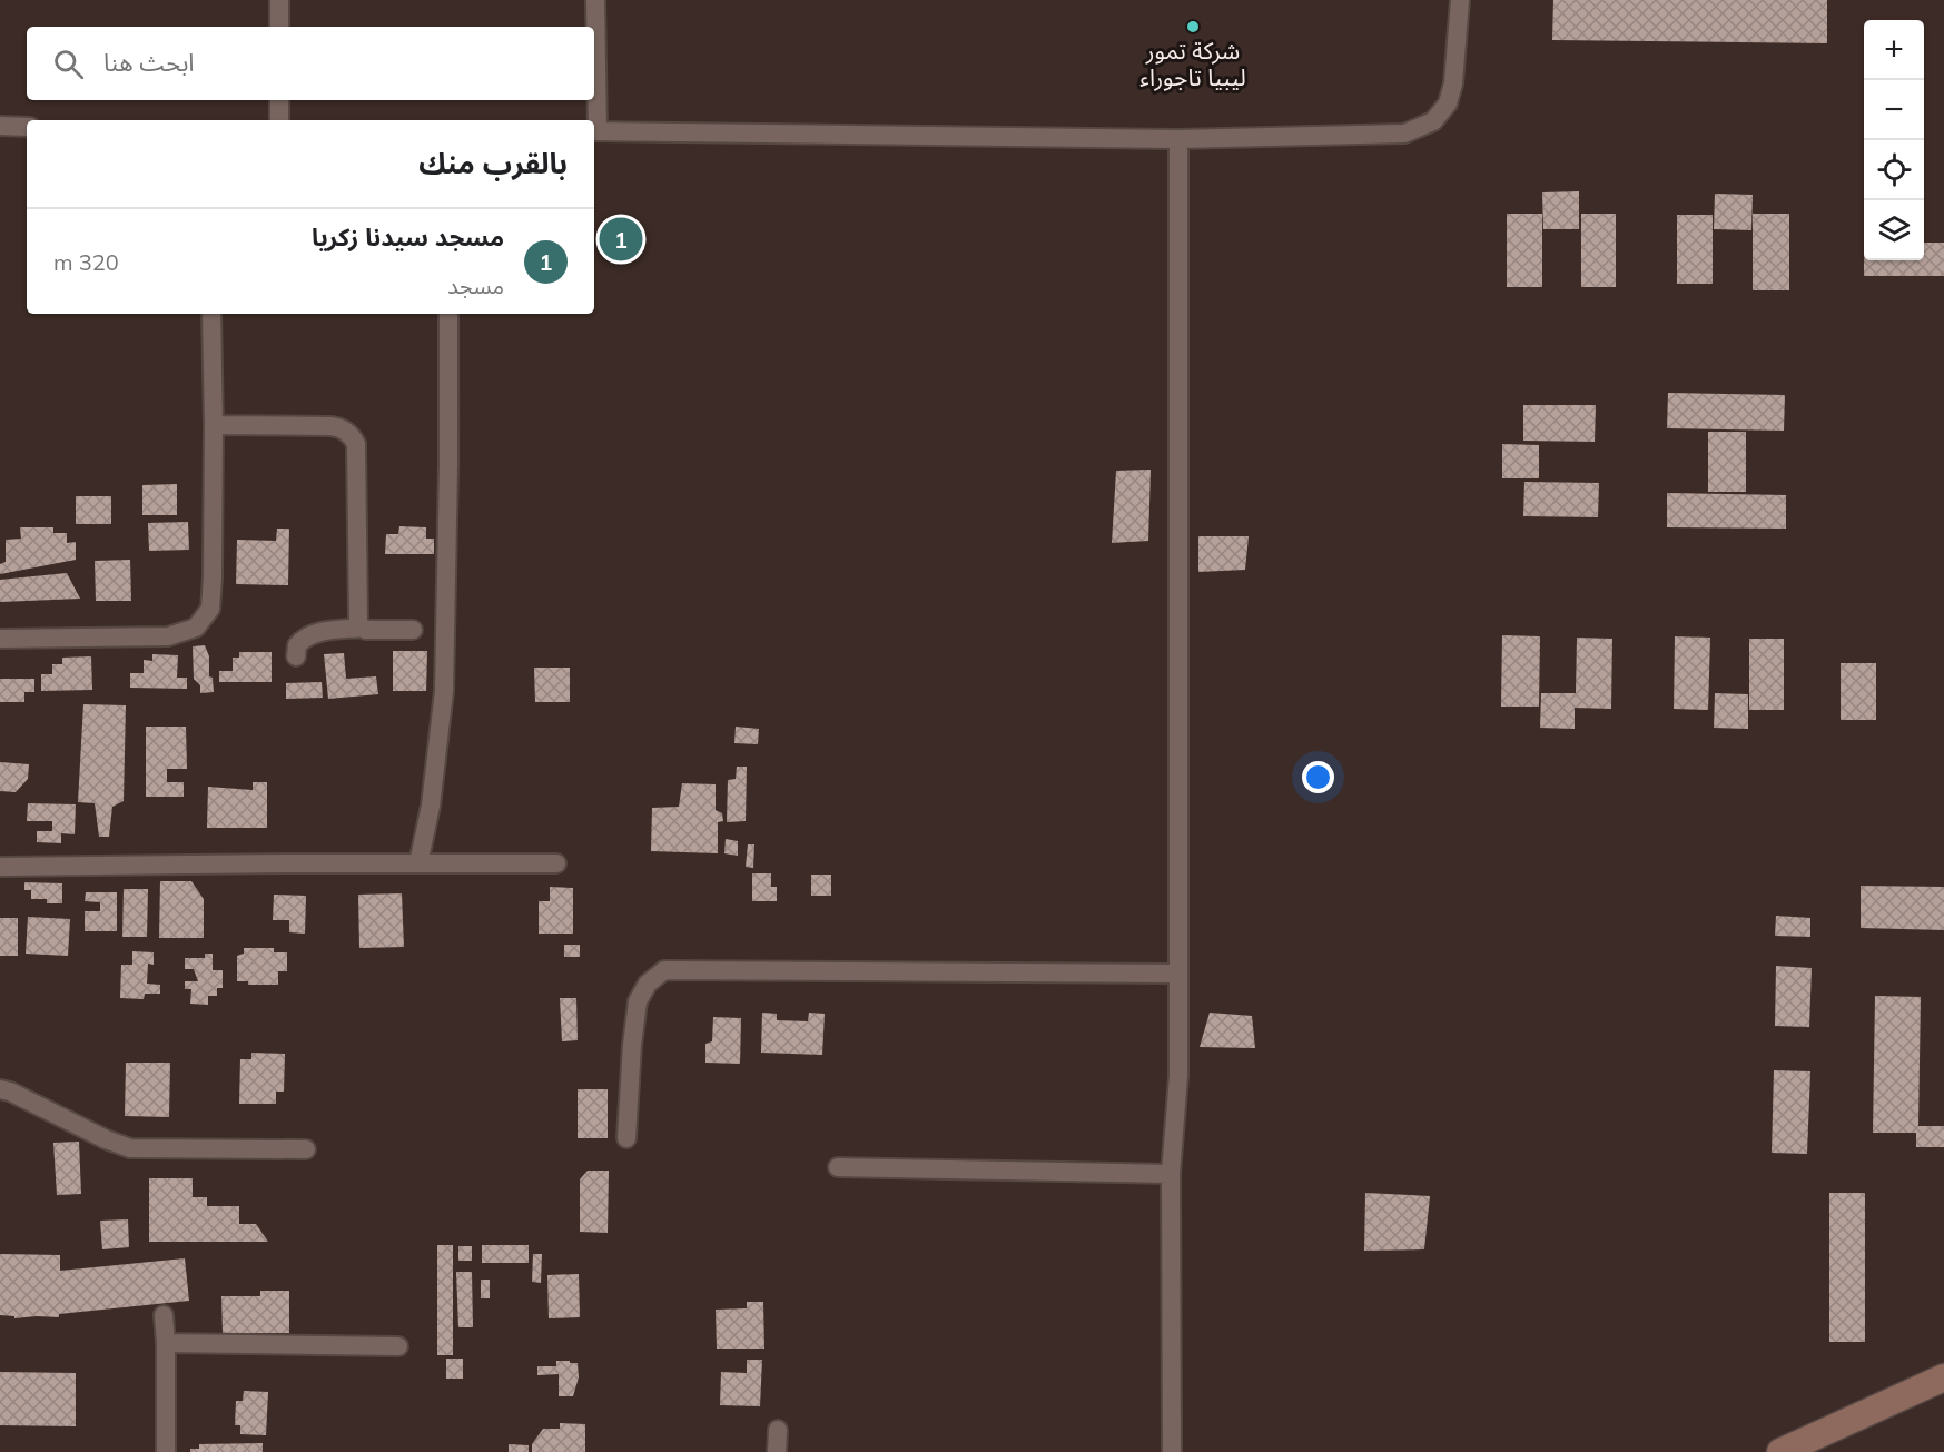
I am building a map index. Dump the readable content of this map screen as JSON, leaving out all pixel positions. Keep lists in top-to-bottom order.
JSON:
{
  "places": ["شركة تمور ليبيا تاجوراء"],
  "page": {
    "map_buttons": ["+", "−"],
    "search": "ابحث هنا",
    "heading": "بالقرب منك",
    "list": [
      {
        "mark": "1",
        "name": "مسجد سيدنا زكريا",
        "note": "مسجد",
        "value": "320 m"
      }
    ],
    "pins": "1"
  }
}
